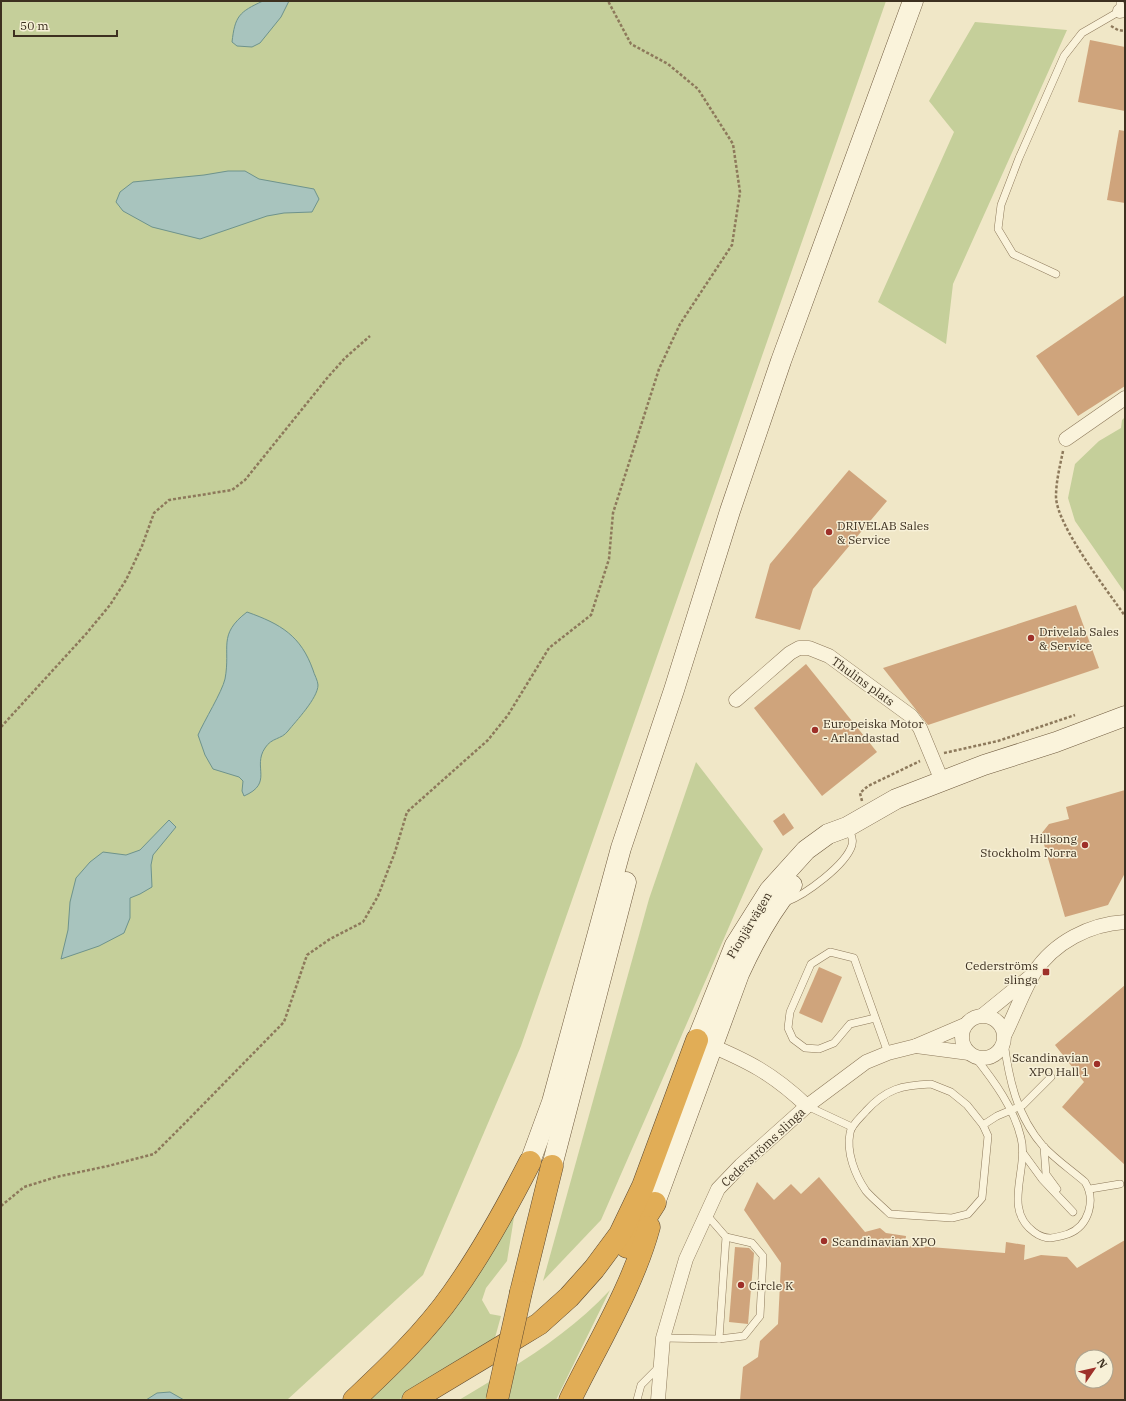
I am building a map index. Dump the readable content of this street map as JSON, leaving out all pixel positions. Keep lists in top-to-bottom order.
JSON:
{
  "streets": {
    "main road": ["Pionjärvägen"],
    "street": ["Thulins plats", "Cederströms slinga"]
  },
  "crossings": [
    ["Thulins plats", "Pionjärvägen"]
  ],
  "places": {
    "other": [
      "DRIVELAB Sales & Service",
      "Drivelab Sales & Service",
      "Europeiska Motor - Arlandastad",
      "Hillsong Stockholm Norra",
      "Scandinavian XPO Hall 1",
      "Scandinavian XPO",
      "Circle K"
    ],
    "transit": ["Cederströms slinga"]
  },
  "scale_bar": "50 m",
  "north": "top right"
}
